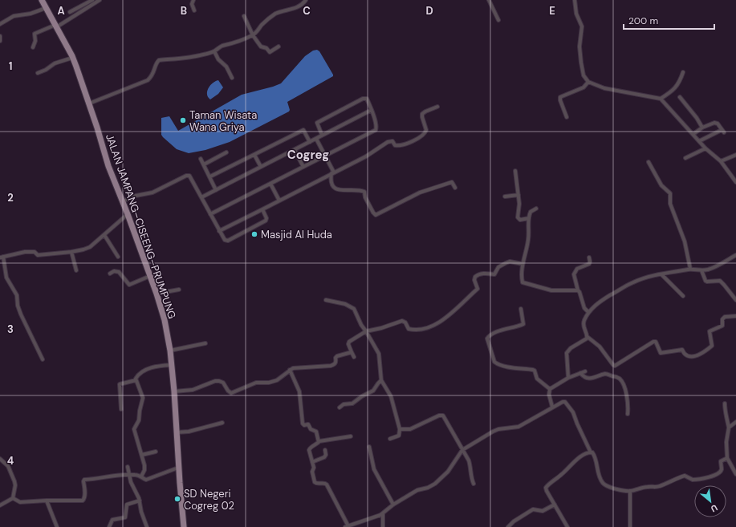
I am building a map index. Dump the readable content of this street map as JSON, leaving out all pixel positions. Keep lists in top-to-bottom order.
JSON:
{
  "streets": {
    "main road": ["JALAN JAMPANG–CISEENG–PRUMPUNG"]
  },
  "districts": ["Cogreg"],
  "places": ["Taman Wisata Wana Griya", "Masjid Al Huda", "SD Negeri Cogreg 02"],
  "scale_bar": "200 m",
  "north": "bottom right",
  "grid": {
    "columns": [
      "A",
      "B",
      "C",
      "D",
      "E"
    ],
    "rows": [
      "1",
      "2",
      "3",
      "4"
    ]
  }
}
